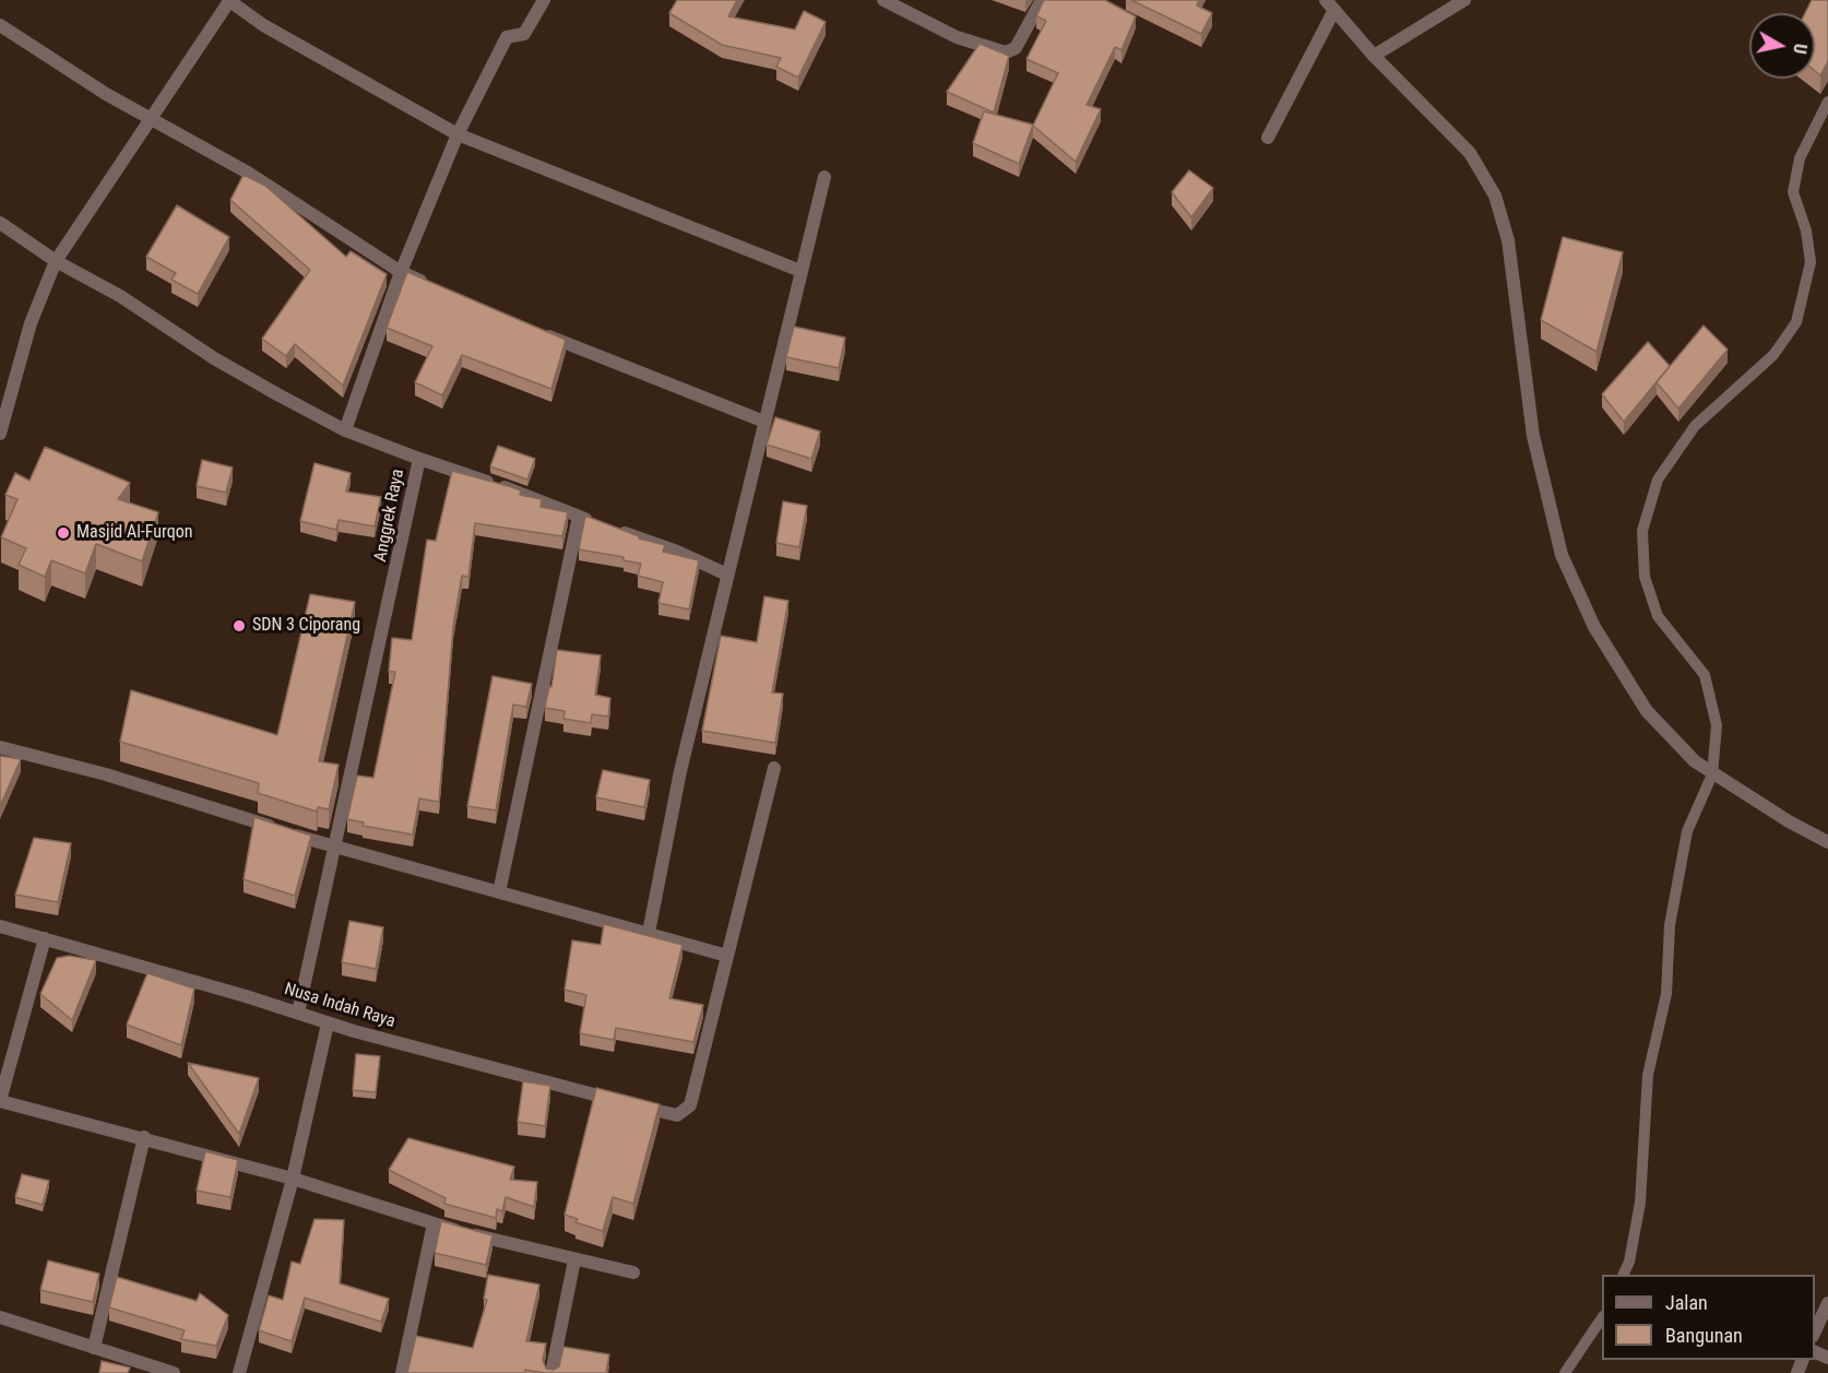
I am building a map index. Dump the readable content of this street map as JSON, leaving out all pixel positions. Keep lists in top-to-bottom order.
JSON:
{
  "streets": {
    "street": ["Anggrek Raya", "Nusa Indah Raya"]
  },
  "crossings": [
    ["Anggrek Raya", "Nusa Indah Raya"]
  ],
  "places": ["Masjid Al-Furqon", "SDN 3 Ciporang"],
  "legend": ["Jalan", "Bangunan"],
  "north": "right"
}
